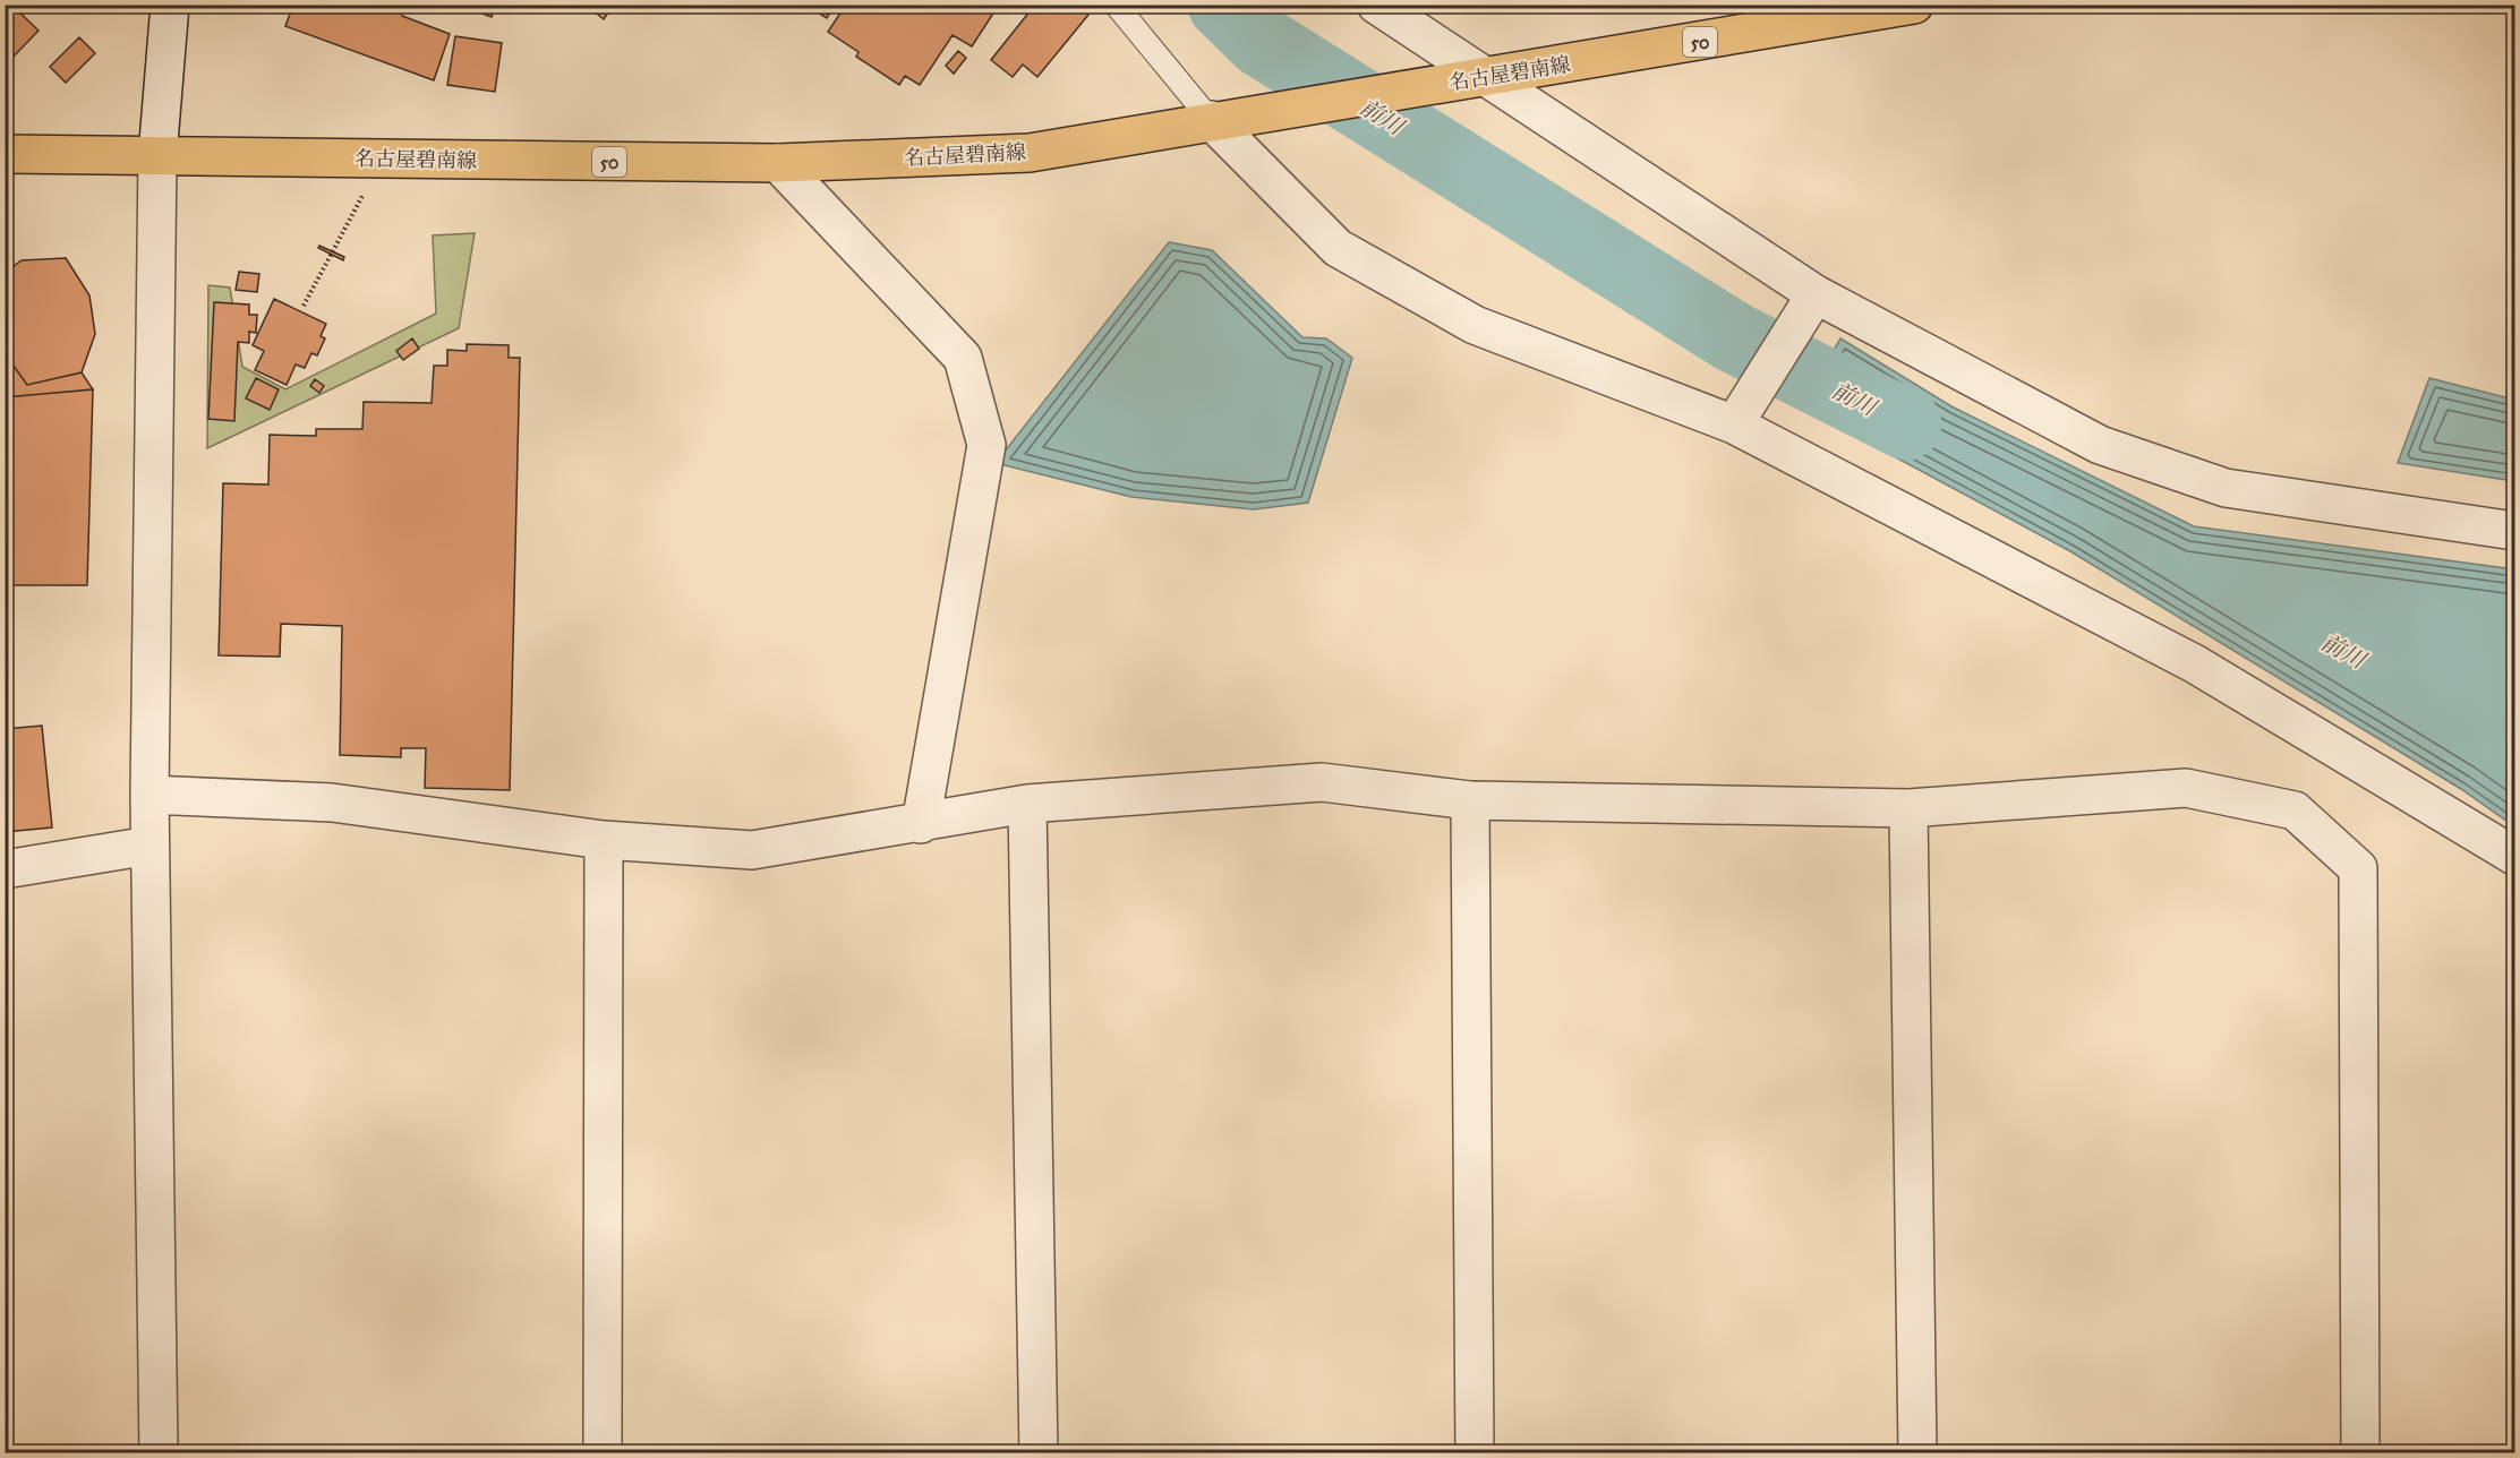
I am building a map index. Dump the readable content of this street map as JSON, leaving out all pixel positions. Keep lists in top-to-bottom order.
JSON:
{
  "streets": {
    "main road": ["50", "名古屋碧南線"]
  },
  "water": ["前川"]
}
